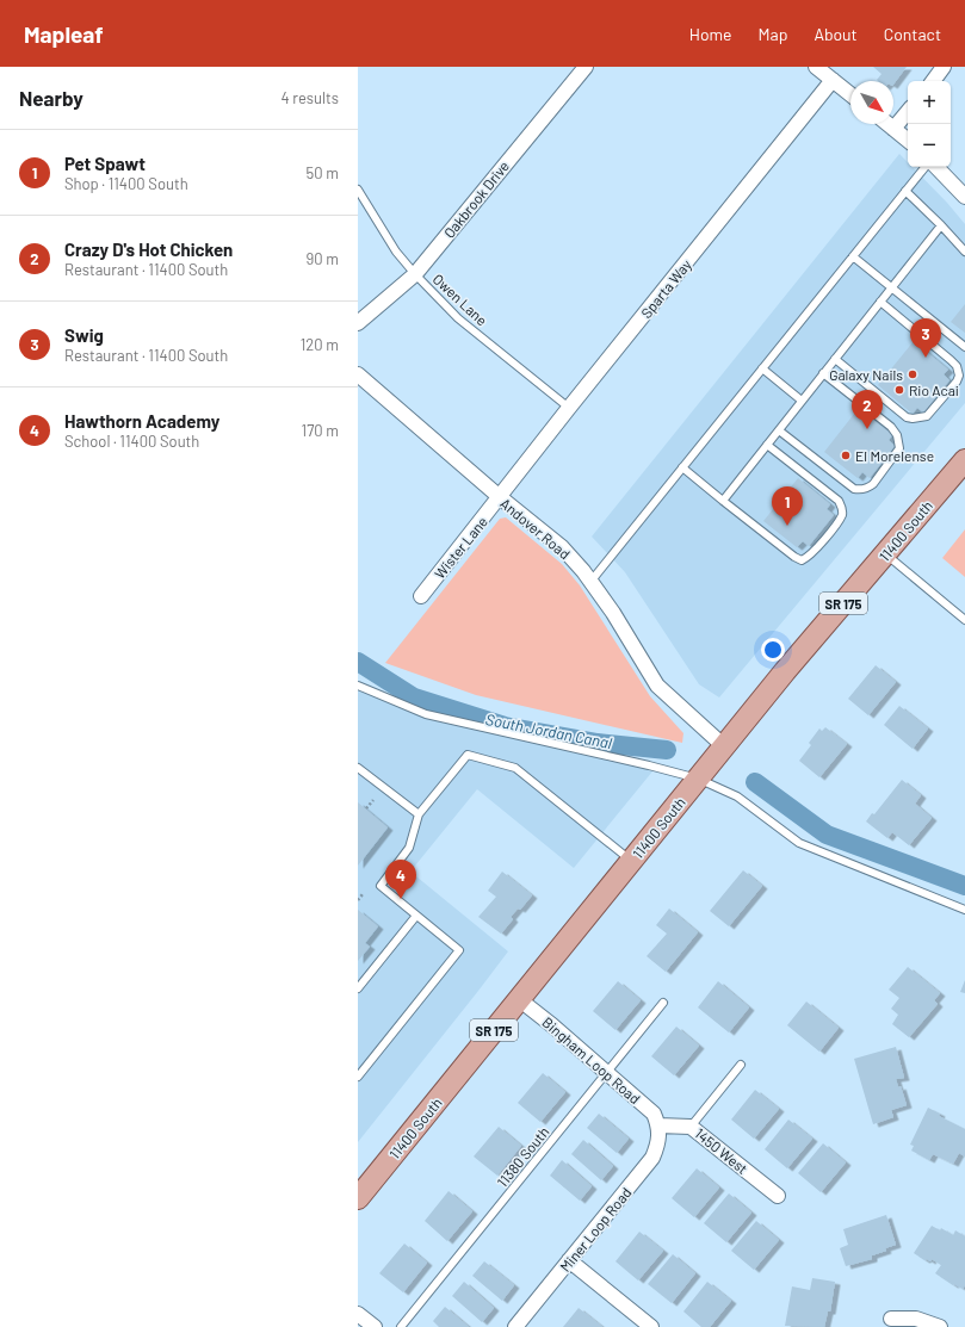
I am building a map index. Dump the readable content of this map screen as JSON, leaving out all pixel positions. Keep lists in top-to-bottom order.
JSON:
{
  "streets": {
    "main road": ["11400 South", "SR 175"],
    "street": [
      "Oakbrook Drive",
      "Sparta Way",
      "Andover Road",
      "Wister Lane",
      "Bingham Loop Road",
      "1450 West",
      "Miner Loop Road"
    ],
    "lane": ["Owen Lane", "11380 South"]
  },
  "crossings": [
    ["Oakbrook Drive", "Owen Lane"],
    ["Sparta Way", "Owen Lane"],
    ["Sparta Way", "Andover Road"],
    ["Sparta Way", "Wister Lane"],
    ["Andover Road", "11400 South"],
    ["Andover Road", "Wister Lane"],
    ["11400 South", "Bingham Loop Road"],
    ["Bingham Loop Road", "1450 West"],
    ["Bingham Loop Road", "11380 South"],
    ["Bingham Loop Road", "Miner Loop Road"],
    ["1450 West", "Miner Loop Road"]
  ],
  "water": ["South Jordan Canal"],
  "places": ["Galaxy Nails", "Rio Acai", "El Morelense"],
  "north": "bottom right",
  "page": {
    "header": "Mapleaf",
    "nav": [
      "Home",
      "Map",
      "About",
      "Contact"
    ],
    "heading": ["Nearby", "4 results"],
    "map_buttons": ["+", "−"],
    "list": [
      {
        "mark": "1",
        "name": "Pet Spawt",
        "note": "Shop · 11400 South",
        "value": "50 m"
      },
      {
        "mark": "2",
        "name": "Crazy D's Hot Chicken",
        "note": "Restaurant · 11400 South",
        "value": "90 m"
      },
      {
        "mark": "3",
        "name": "Swig",
        "note": "Restaurant · 11400 South",
        "value": "120 m"
      },
      {
        "mark": "4",
        "name": "Hawthorn Academy",
        "note": "School · 11400 South",
        "value": "170 m"
      }
    ],
    "pins": [
      "3",
      "2",
      "1",
      "4"
    ]
  }
}
